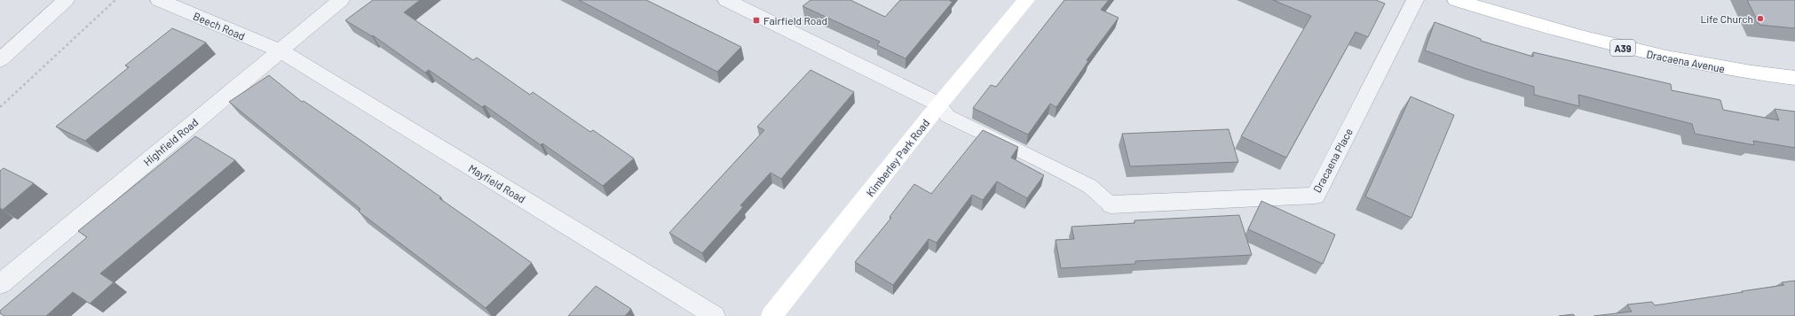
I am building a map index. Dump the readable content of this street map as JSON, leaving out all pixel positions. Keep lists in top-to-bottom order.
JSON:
{
  "streets": {
    "street": [
      "Beech Road",
      "A39",
      "Dracaena Avenue",
      "Highfield Road",
      "Kimberley Park Road",
      "Dracaena Place",
      "Mayfield Road"
    ]
  },
  "crossings": [
    ["Beech Road", "Highfield Road"],
    ["Beech Road", "Mayfield Road"],
    ["Highfield Road", "Mayfield Road"]
  ],
  "places": {
    "other": ["Life Church"],
    "transit": ["Fairfield Road"]
  }
}
